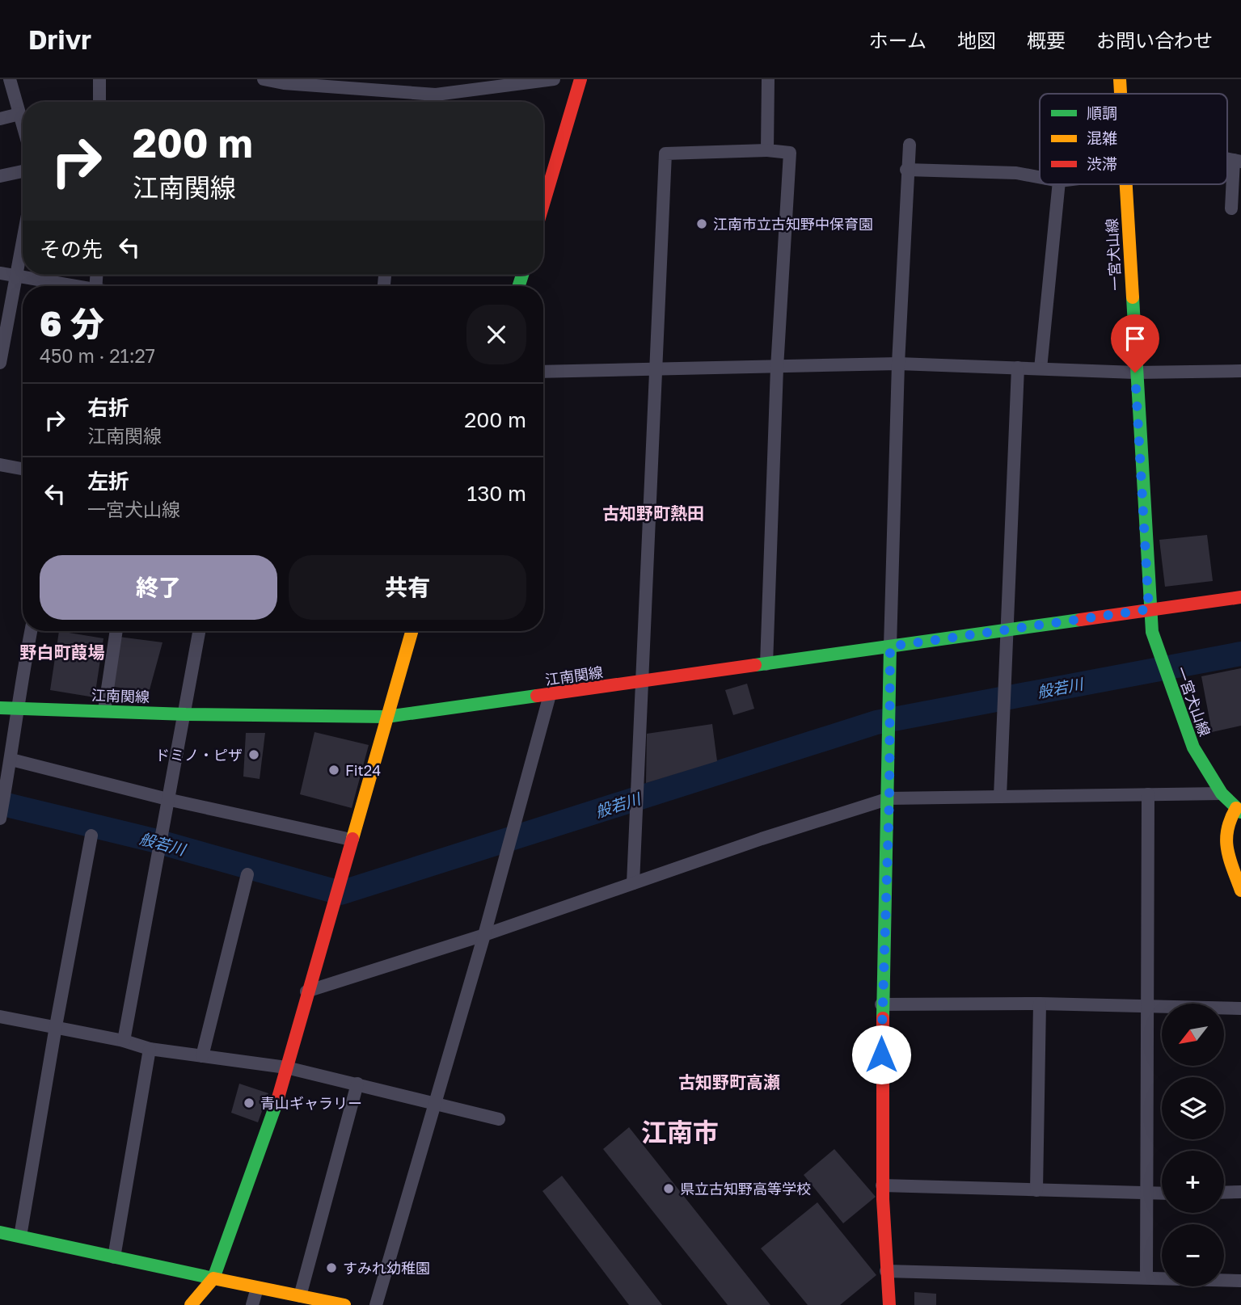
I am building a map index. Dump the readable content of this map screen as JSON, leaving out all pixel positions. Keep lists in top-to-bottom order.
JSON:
{
  "streets": {
    "main road": ["一宮犬山線", "江南関線"]
  },
  "crossings": [
    ["一宮犬山線", "江南関線"]
  ],
  "districts": [
    "古知野町熱田",
    "野白町葭場",
    "古知野町高瀬",
    "江南市"
  ],
  "water": ["般若川"],
  "places": [
    "江南市立古知野中保育園",
    "ドミノ・ピザ",
    "Fit24",
    "青山ギャラリー",
    "県立古知野高等学校",
    "すみれ幼稚園"
  ],
  "legend": ["順調", "混雑", "渋滞"],
  "north": "bottom left",
  "page": {
    "header": "Drivr",
    "nav": [
      "ホーム",
      "地図",
      "概要",
      "お問い合わせ"
    ],
    "turn": ["200 m", "江南関線"],
    "then": "その先",
    "heading": ["6 分", "450 m · 21:27"],
    "list": [
      {
        "name": "右折",
        "note": "江南関線",
        "value": "200 m"
      },
      {
        "name": "左折",
        "note": "一宮犬山線",
        "value": "130 m"
      }
    ],
    "buttons": ["終了", "共有"],
    "map_buttons": ["+", "−"]
  }
}
